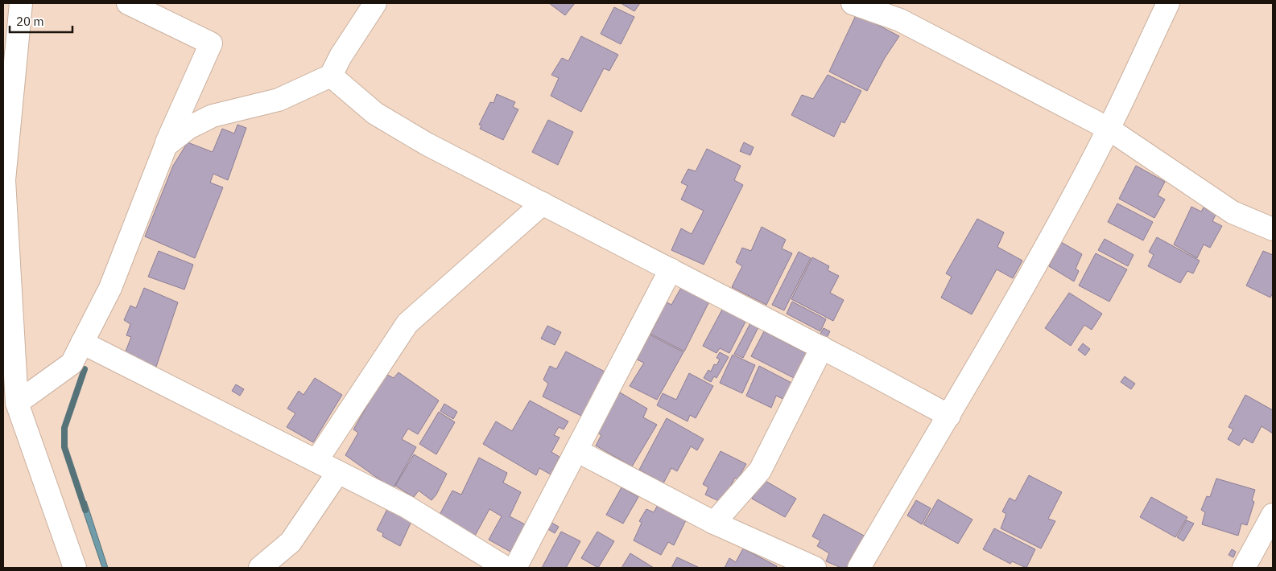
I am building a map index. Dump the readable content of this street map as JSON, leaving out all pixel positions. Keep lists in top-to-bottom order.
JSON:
{
  "scale_bar": "20 m"
}
